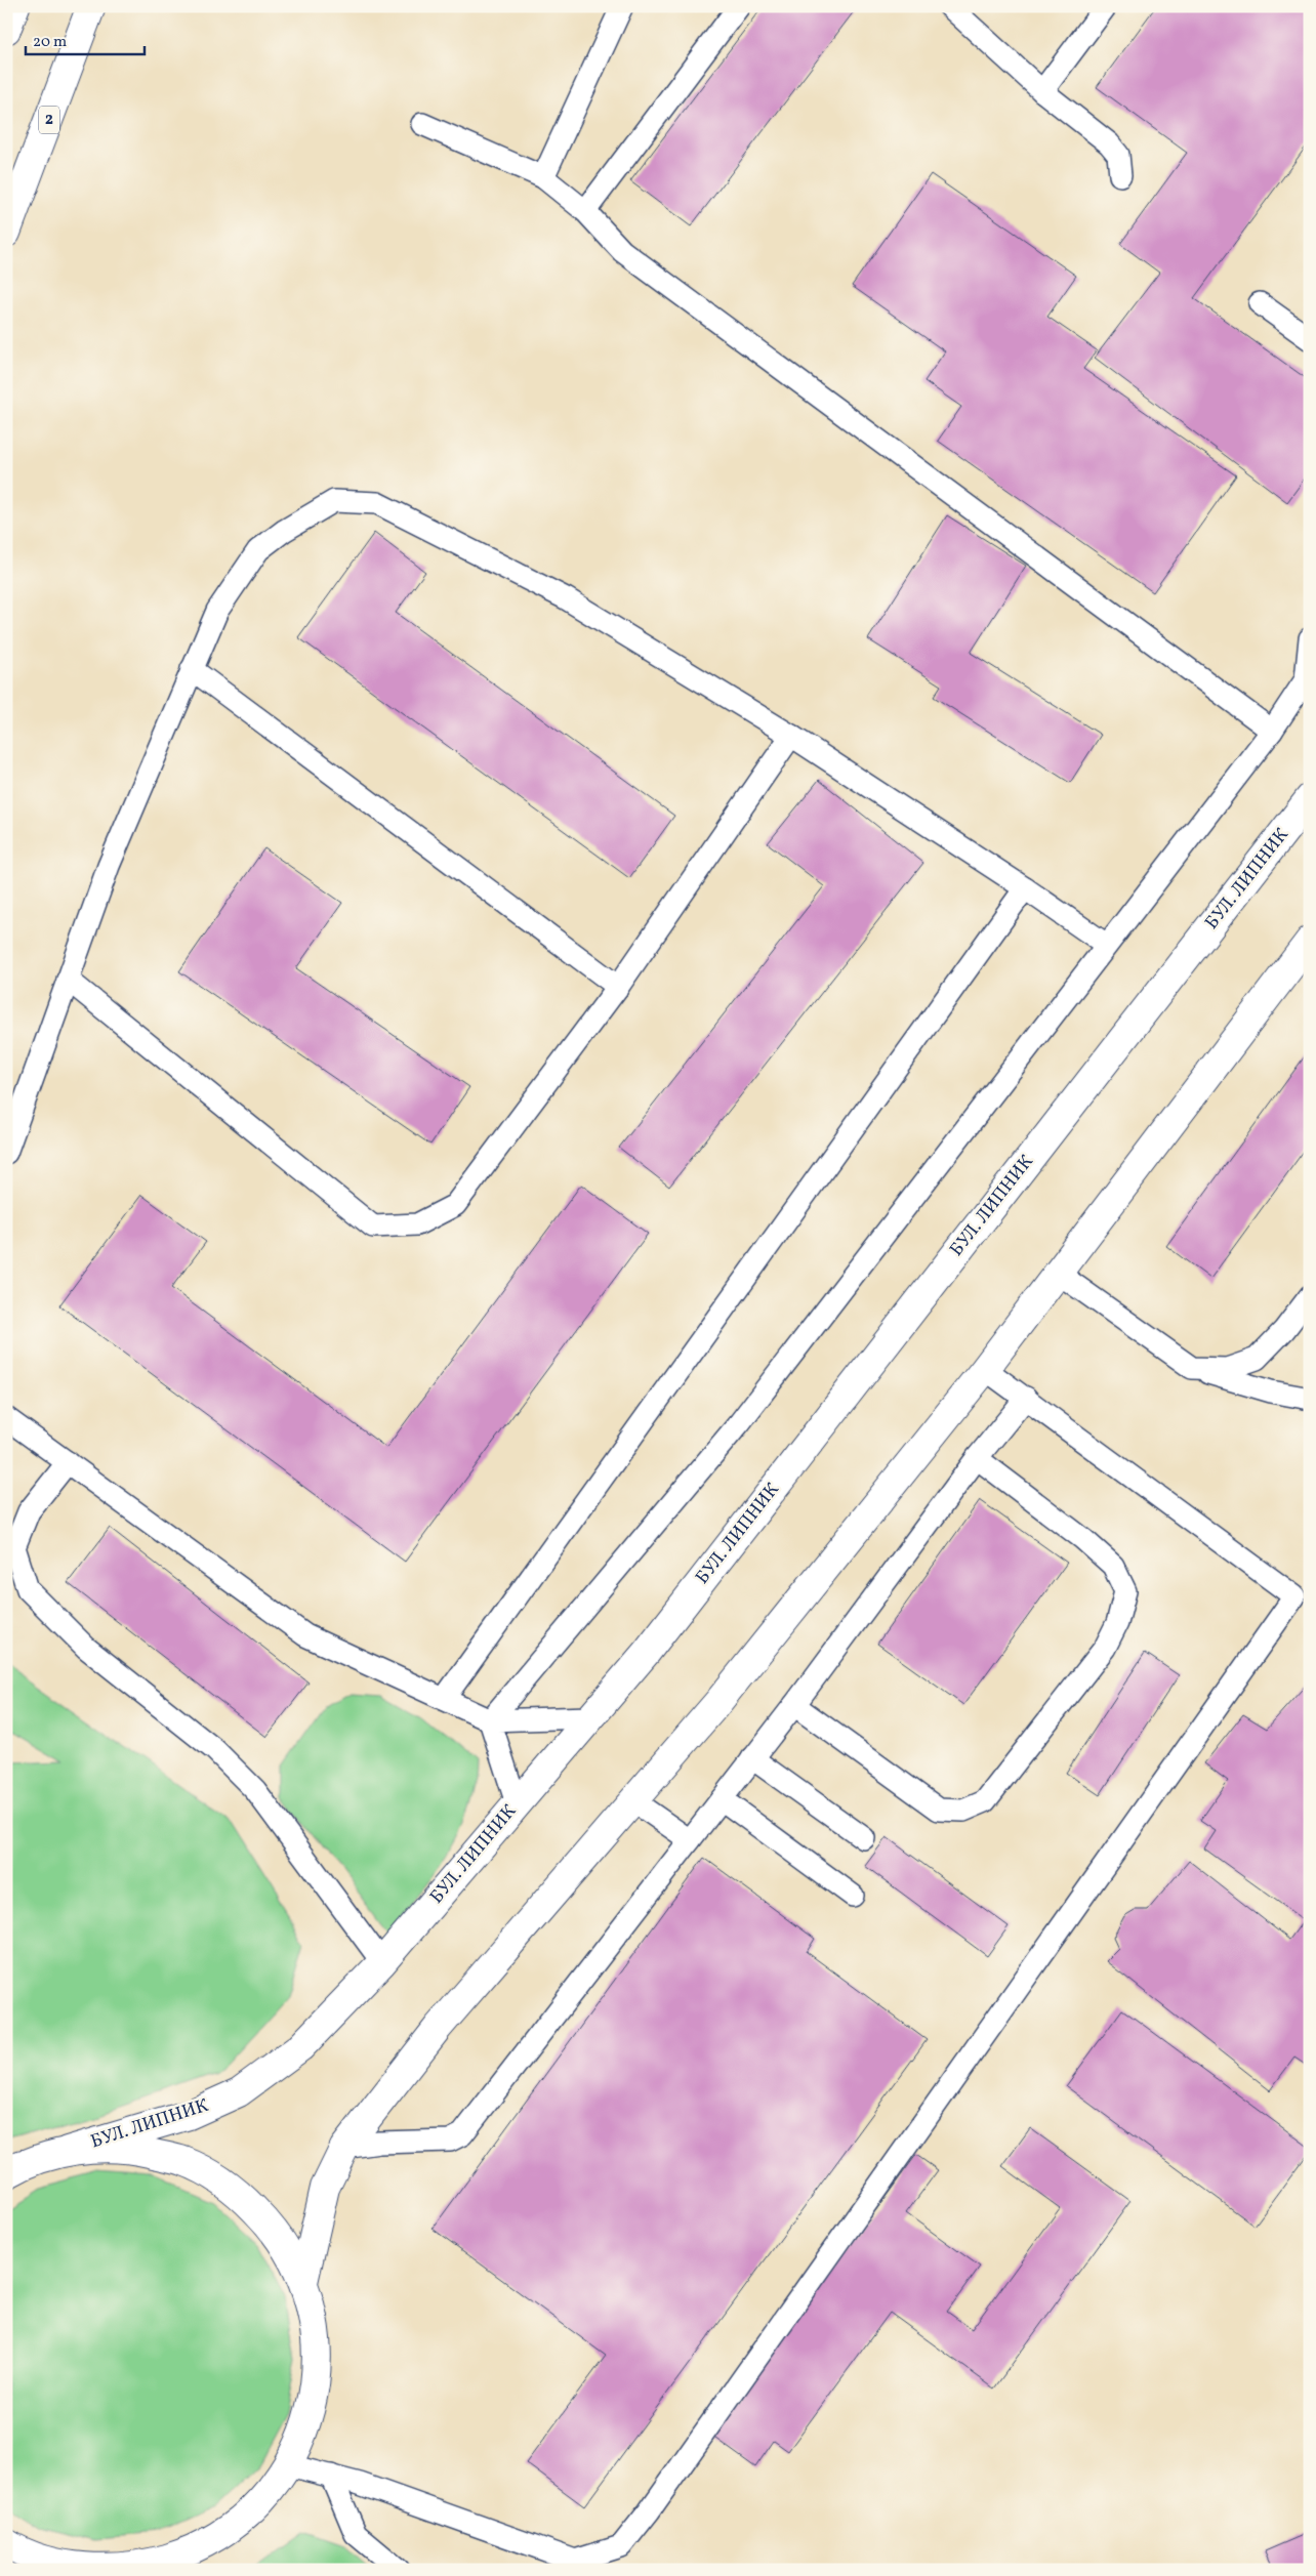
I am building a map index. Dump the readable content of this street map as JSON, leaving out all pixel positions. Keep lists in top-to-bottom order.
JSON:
{
  "streets": {
    "main road": ["2", "БУЛ. ЛИПНИК"]
  },
  "scale_bar": "20 m"
}
